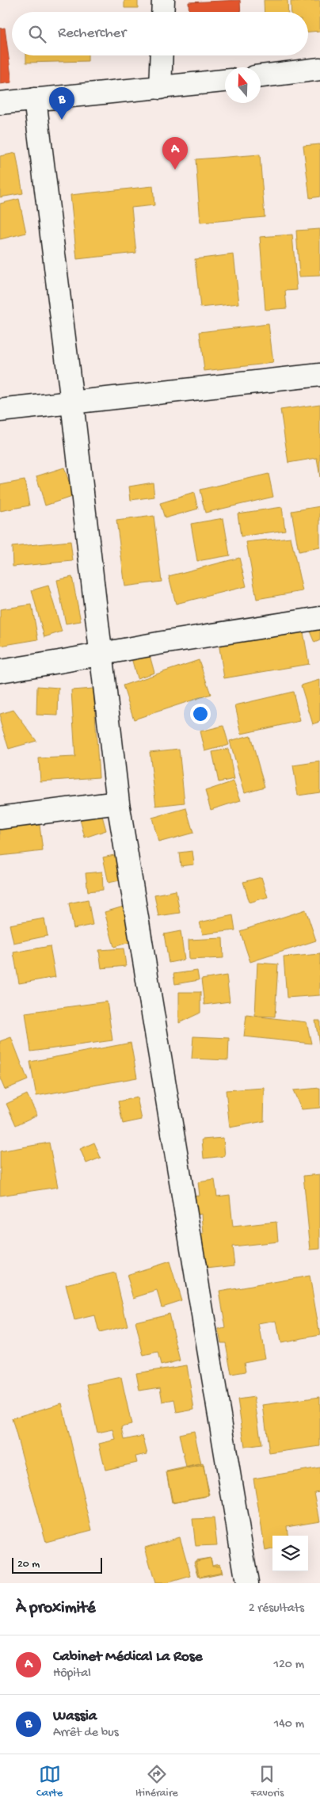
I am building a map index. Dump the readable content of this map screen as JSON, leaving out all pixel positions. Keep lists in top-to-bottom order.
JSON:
{
  "scale_bar": "20 m",
  "north": "top",
  "page": {
    "search": "Rechercher",
    "pins": ["B", "A"],
    "scale": "20 m",
    "heading": ["À proximité", "2 résultats"],
    "list": [
      {
        "mark": "A",
        "name": "Cabinet Médical La Rose",
        "note": "Hôpital",
        "value": "120 m"
      },
      {
        "mark": "B",
        "name": "Wassia",
        "note": "Arrêt de bus",
        "value": "140 m"
      }
    ],
    "nav": ["Carte", "Itinéraire", "Favoris"]
  }
}
